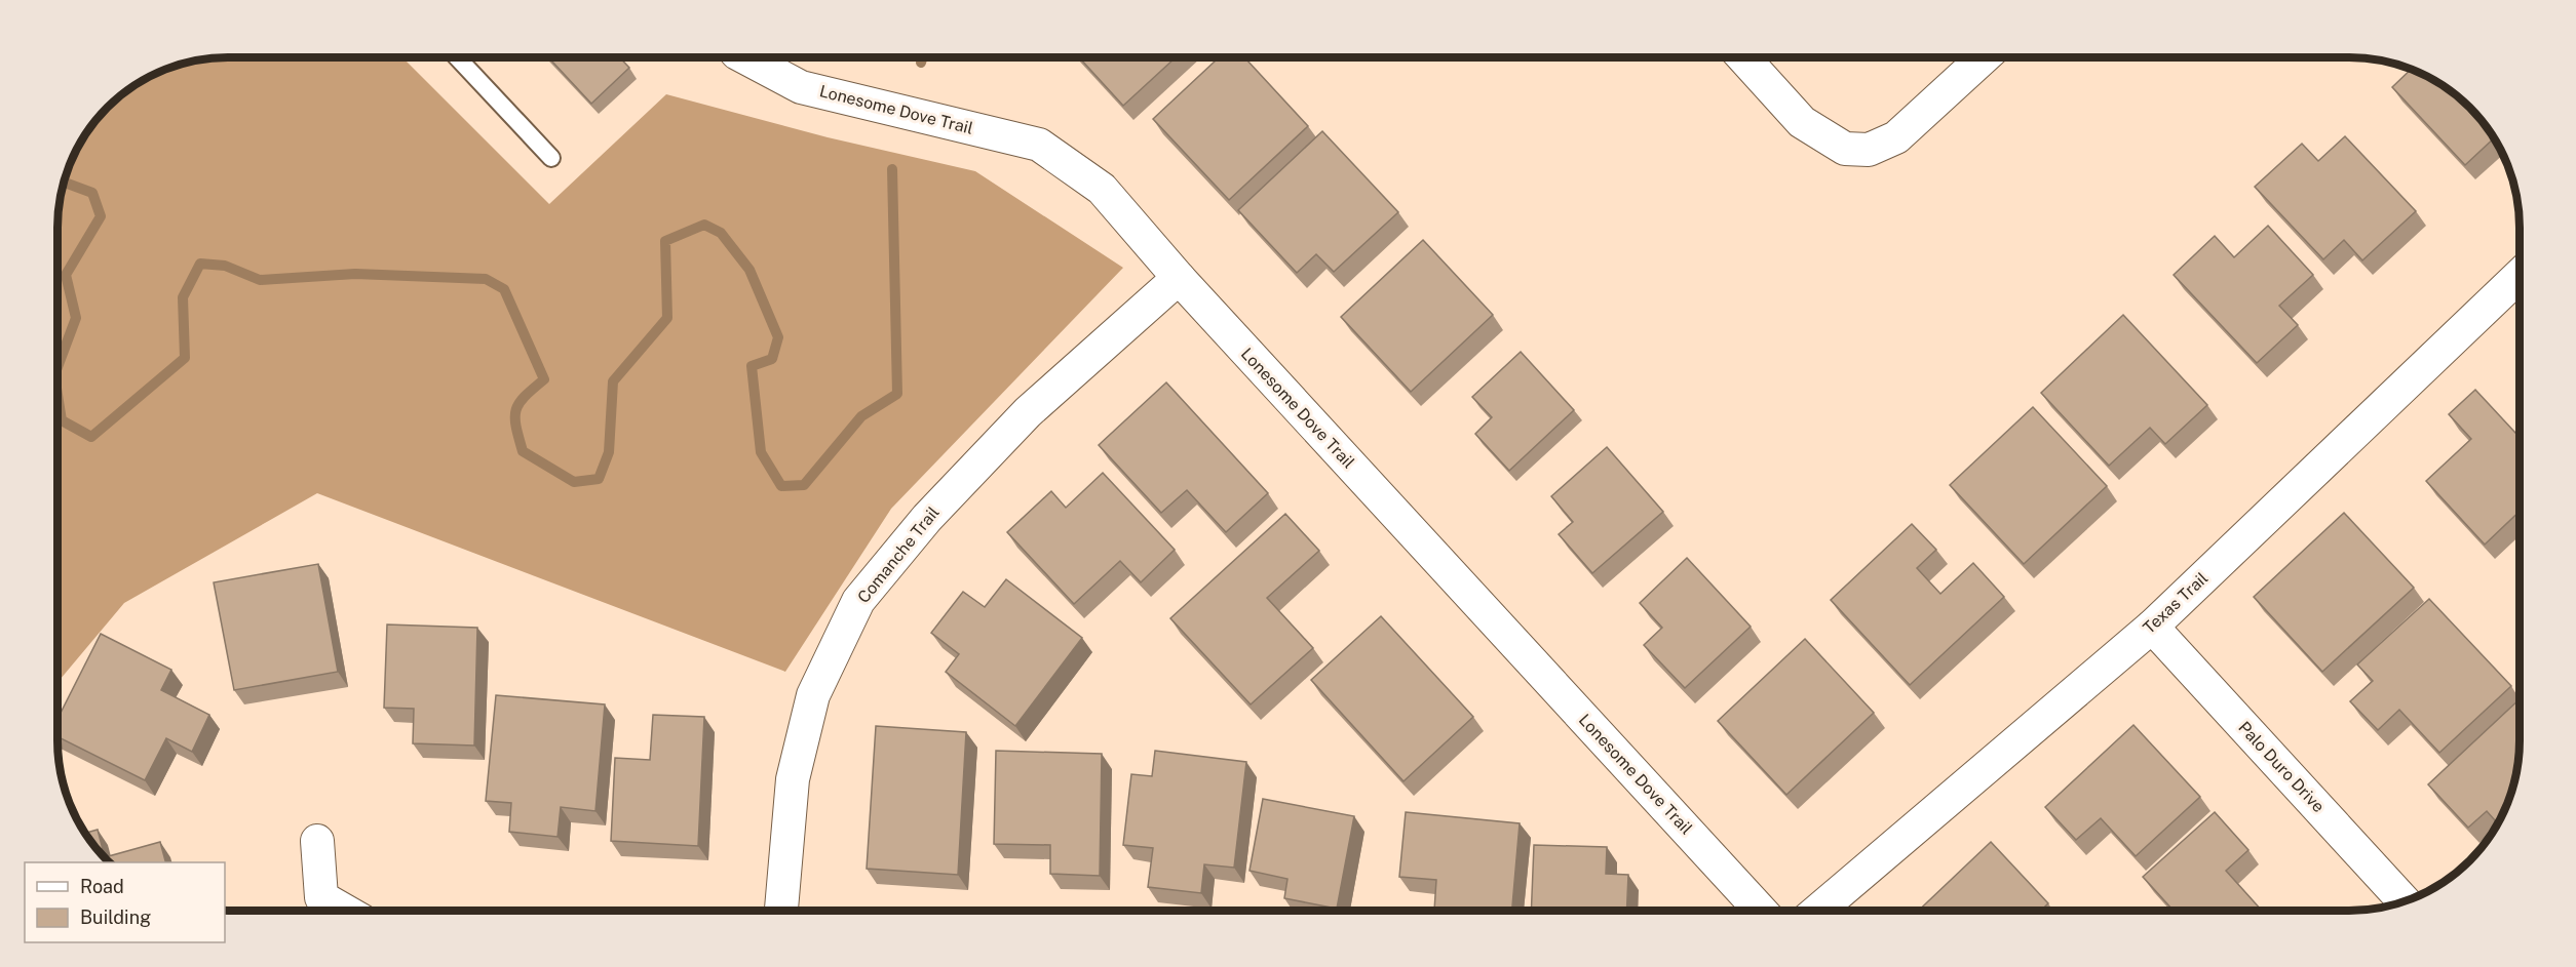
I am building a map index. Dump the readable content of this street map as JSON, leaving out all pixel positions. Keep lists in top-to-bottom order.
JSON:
{
  "streets": {
    "street": [
      "Lonesome Dove Trail",
      "Comanche Trail",
      "Texas Trail",
      "Palo Duro Drive"
    ]
  },
  "crossings": [
    ["Lonesome Dove Trail", "Comanche Trail"],
    ["Texas Trail", "Palo Duro Drive"]
  ],
  "legend": ["Road", "Building"]
}
